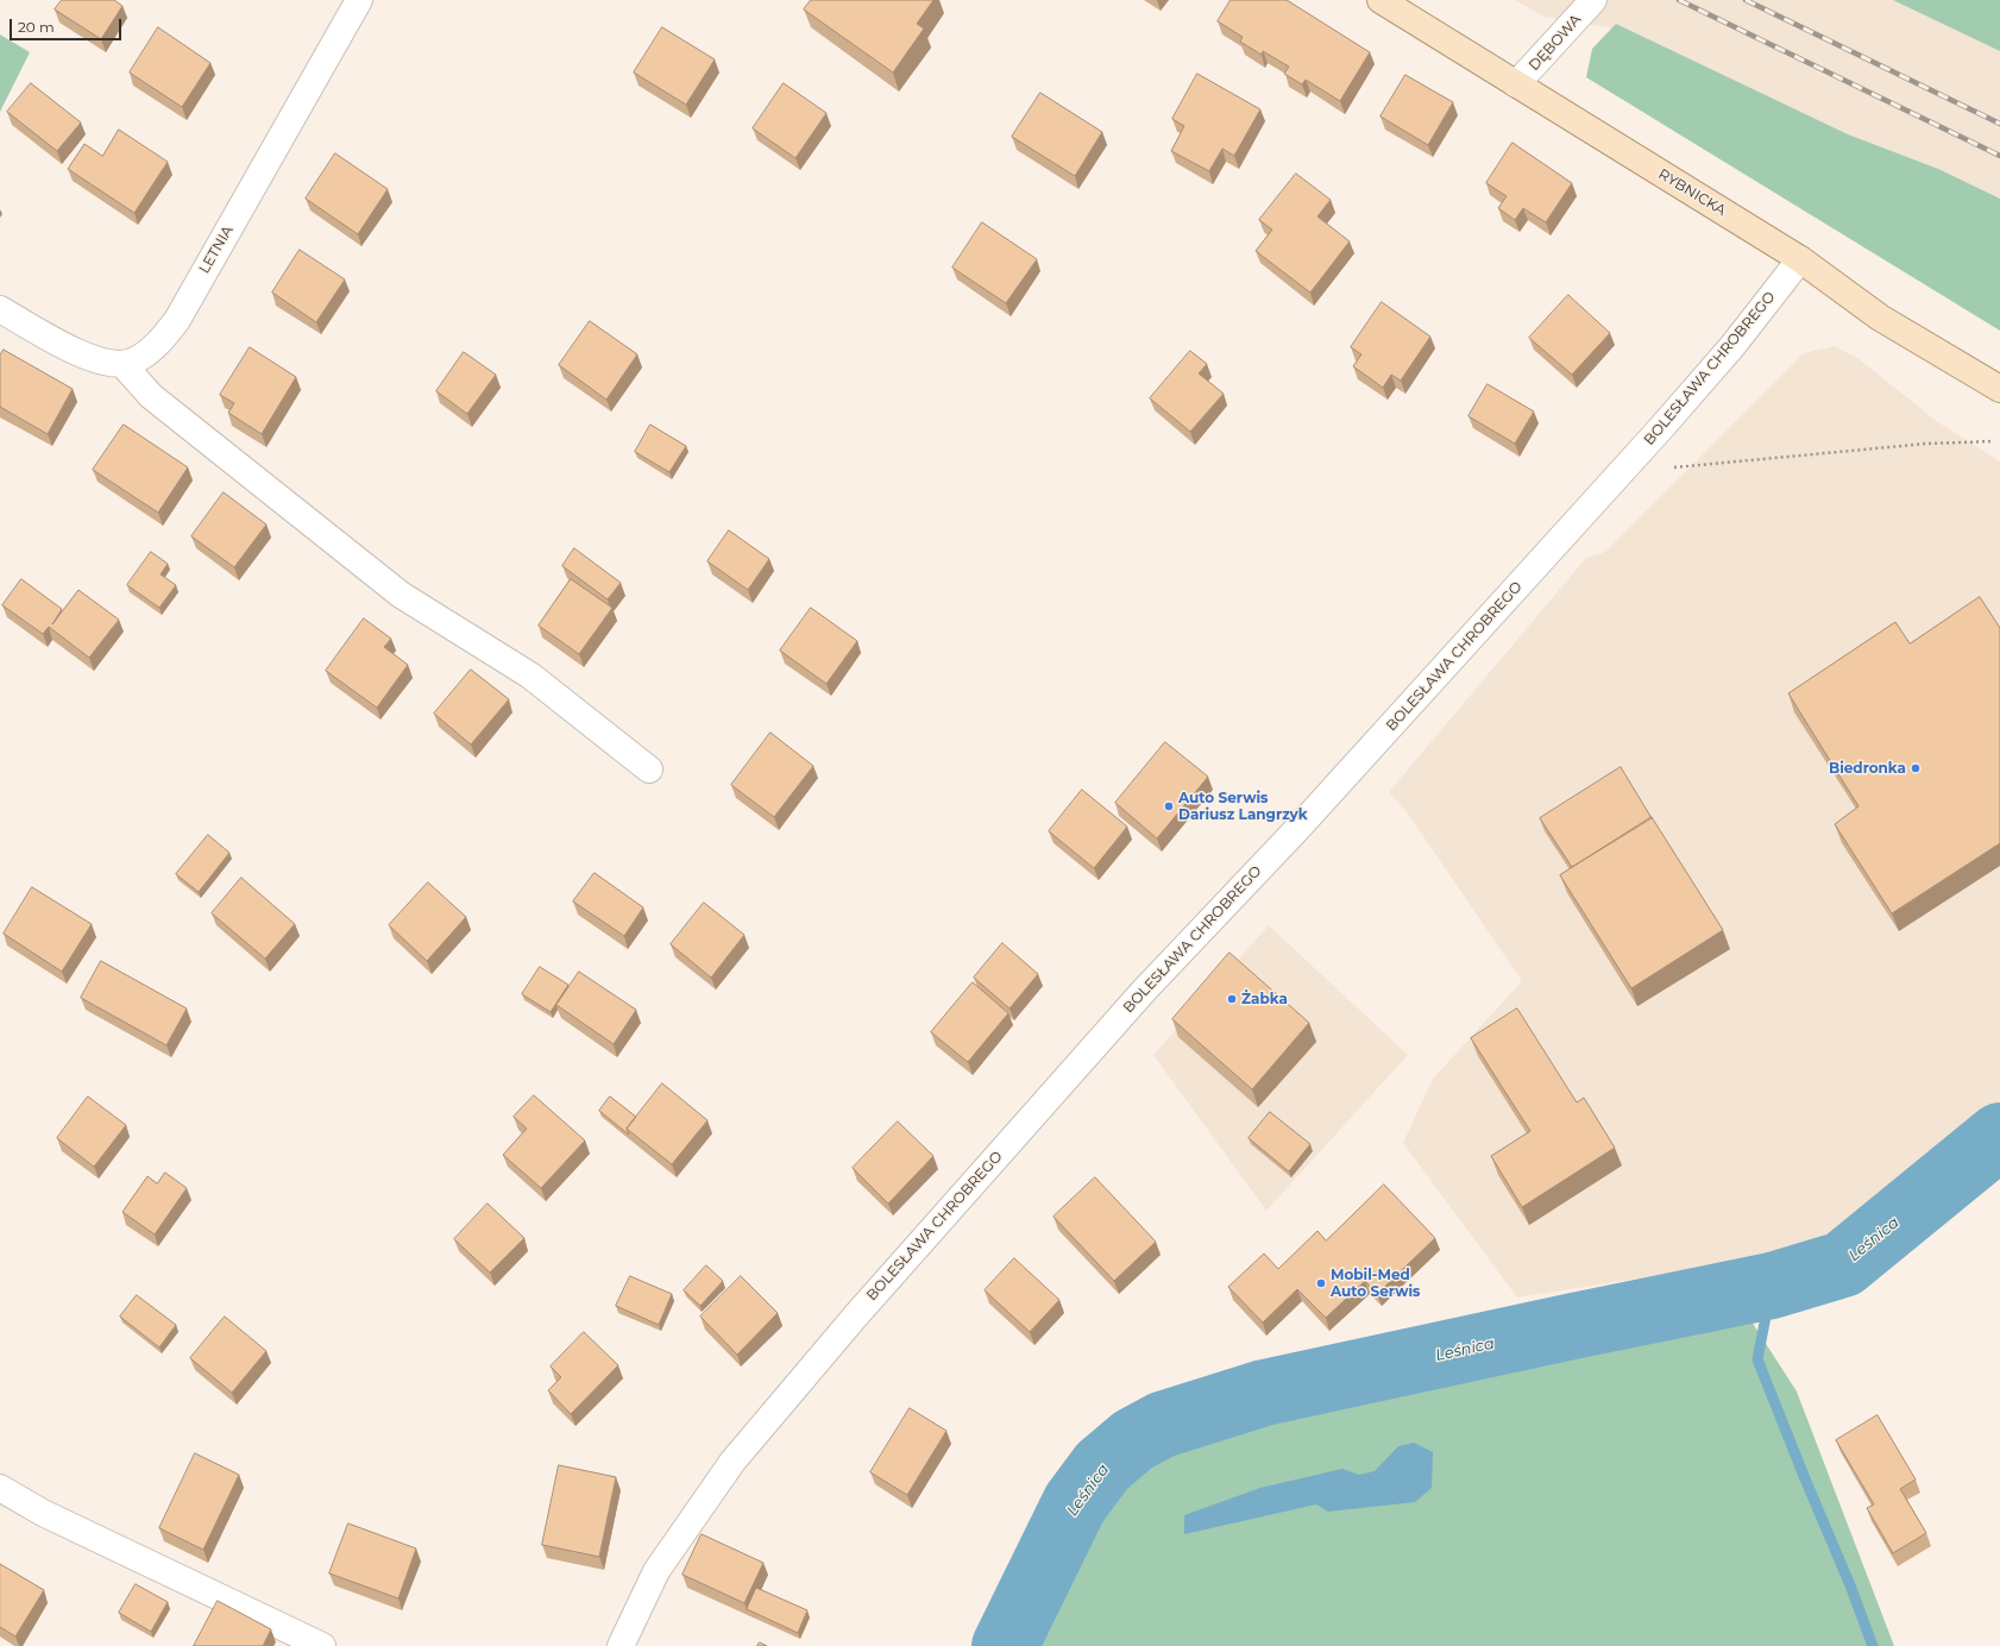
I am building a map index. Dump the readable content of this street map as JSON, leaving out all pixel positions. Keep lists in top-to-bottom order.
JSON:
{
  "streets": {
    "main road": ["RYBNICKA"],
    "street": ["DĘBOWA", "LETNIA", "BOLESŁAWA CHROBREGO"]
  },
  "crossings": [
    ["DĘBOWA", "RYBNICKA"],
    ["RYBNICKA", "BOLESŁAWA CHROBREGO"]
  ],
  "water": ["Leśnica"],
  "places": [
    "Biedronka",
    "Auto Serwis Dariusz Langrzyk",
    "Żabka",
    "Mobil-Med Auto Serwis"
  ],
  "scale_bar": "20 m"
}
